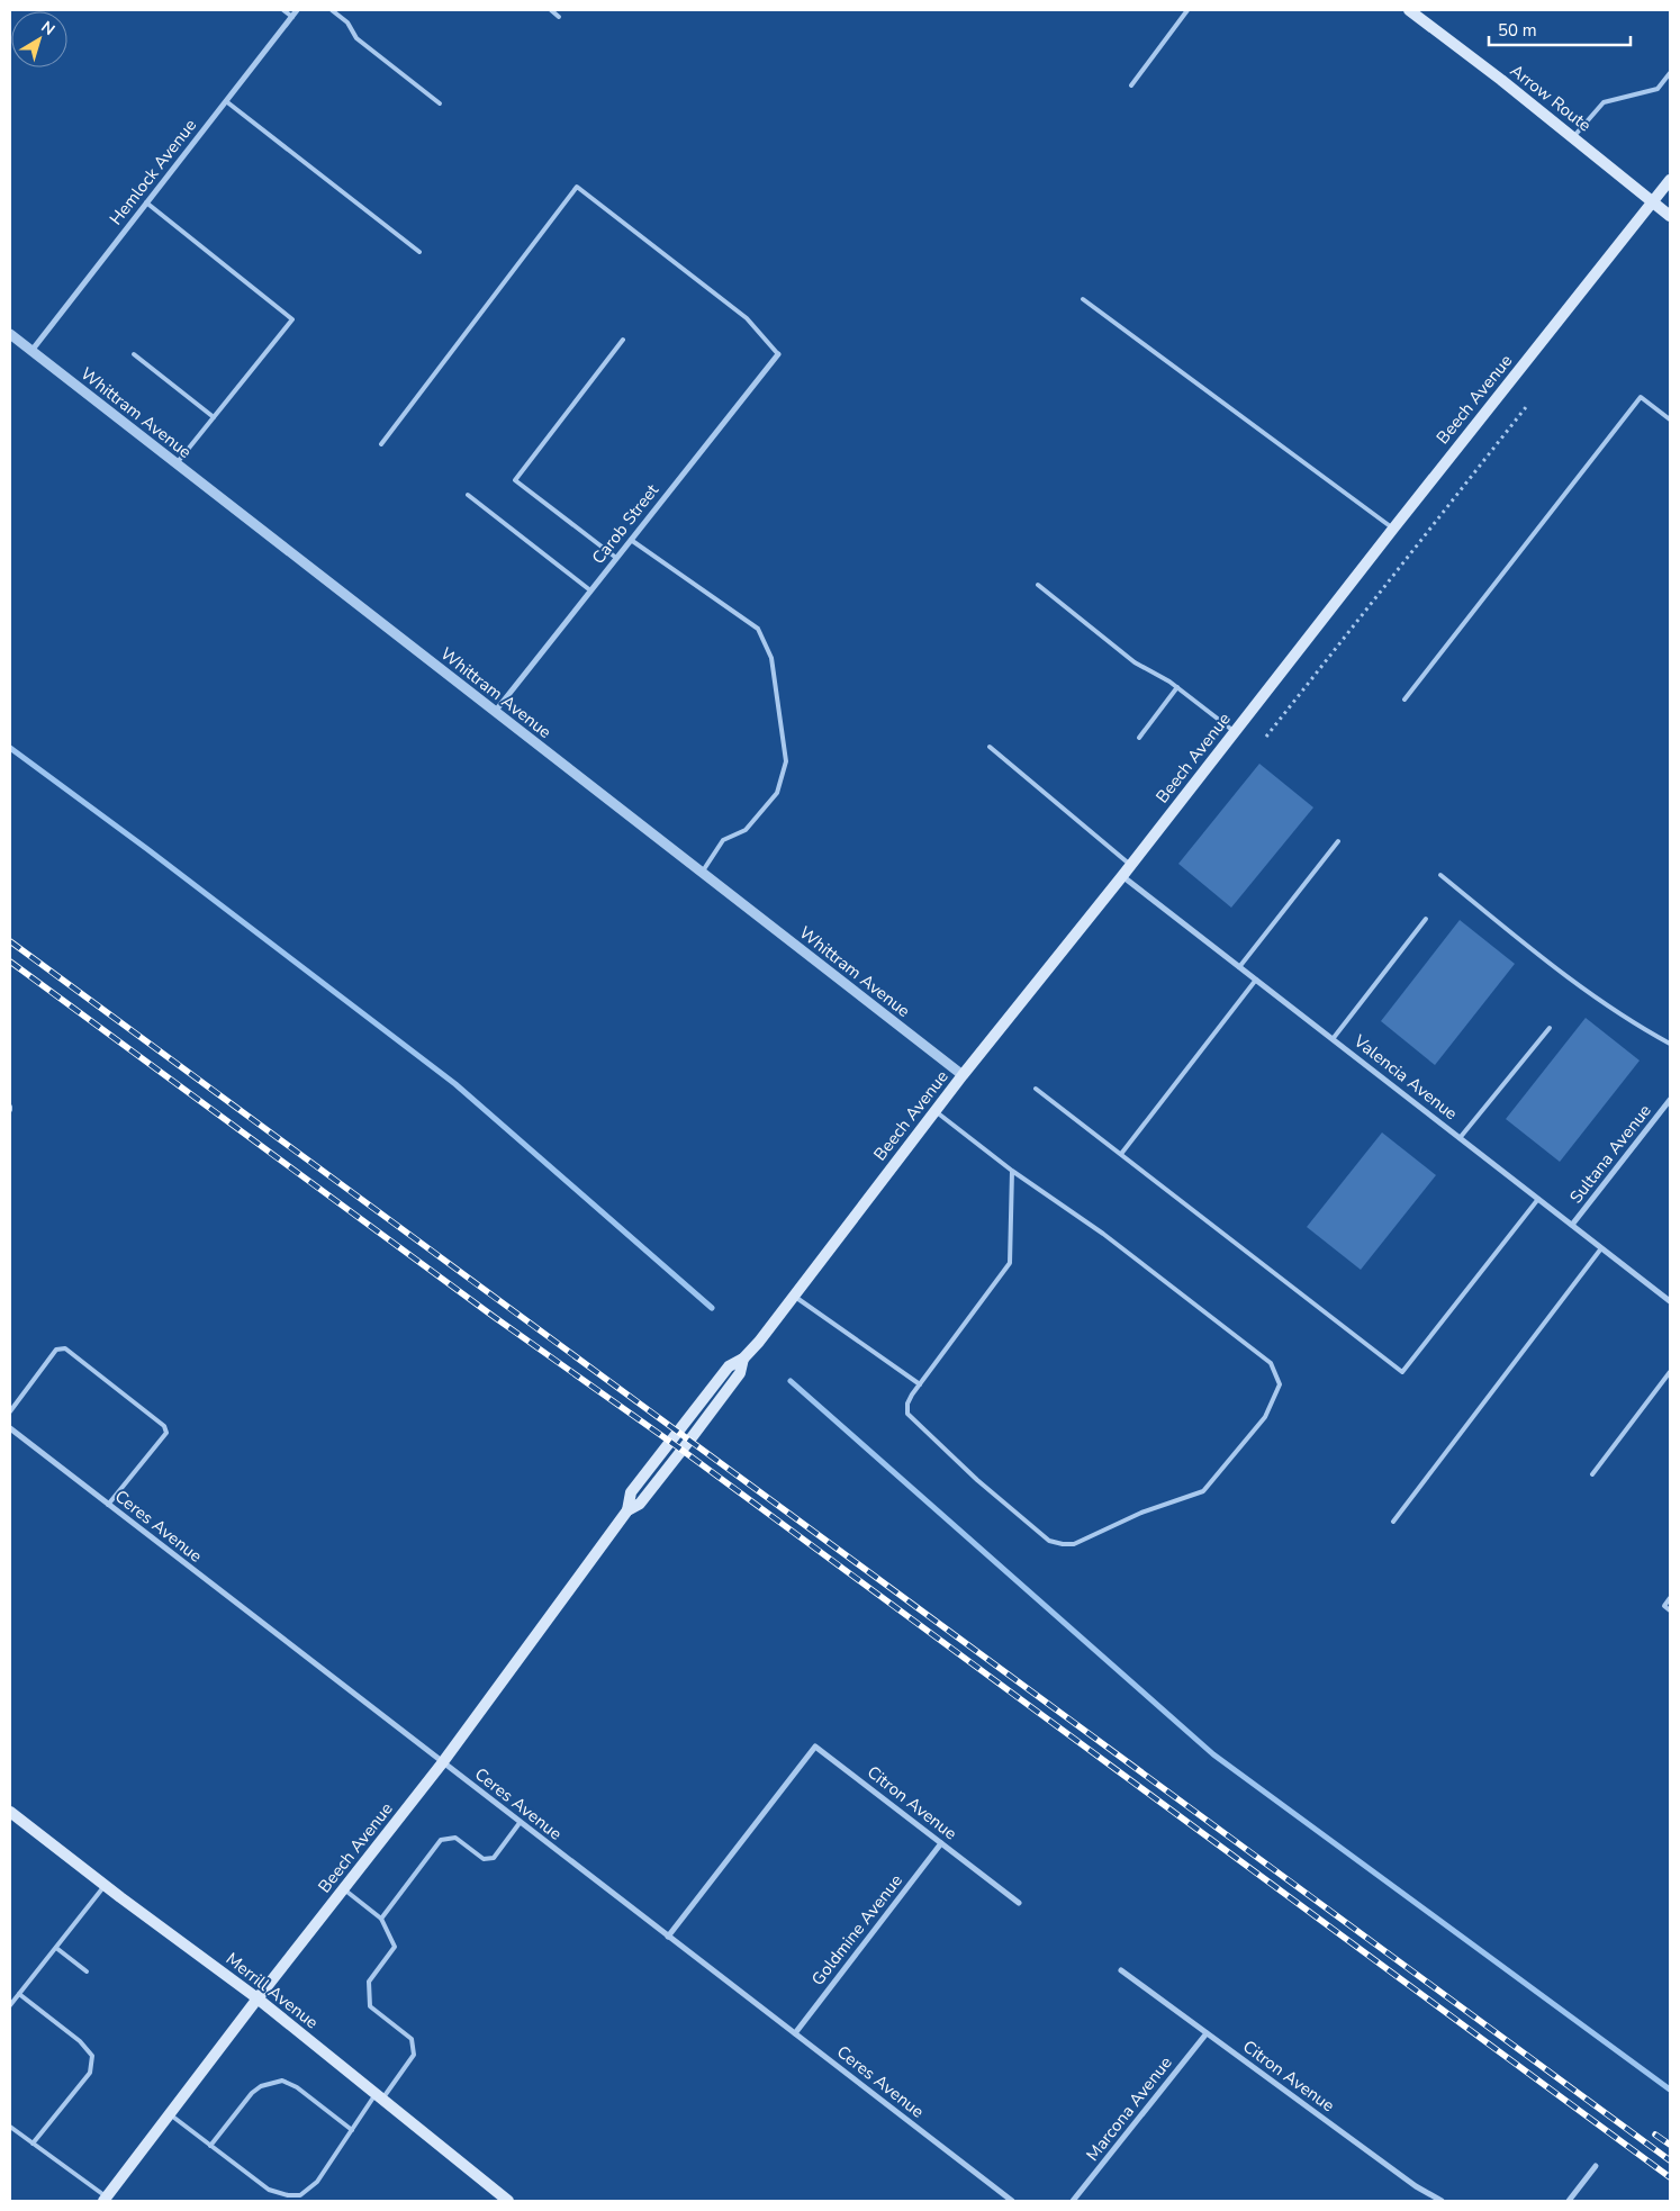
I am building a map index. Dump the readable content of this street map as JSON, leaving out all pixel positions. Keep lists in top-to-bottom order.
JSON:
{
  "streets": {
    "main road": ["Arrow Route", "Beech Avenue", "Merrill Avenue"],
    "street": [
      "Hemlock Avenue",
      "Whittram Avenue",
      "Carob Street",
      "Valencia Avenue",
      "Sultana Avenue",
      "Ceres Avenue",
      "Citron Avenue",
      "Goldmine Avenue",
      "Marcona Avenue"
    ]
  },
  "crossings": [
    ["Arrow Route", "Beech Avenue"],
    ["Hemlock Avenue", "Whittram Avenue"],
    ["Beech Avenue", "Whittram Avenue"],
    ["Beech Avenue", "Valencia Avenue"],
    ["Beech Avenue", "Ceres Avenue"],
    ["Beech Avenue", "Merrill Avenue"],
    ["Whittram Avenue", "Carob Street"],
    ["Valencia Avenue", "Sultana Avenue"],
    ["Ceres Avenue", "Citron Avenue"],
    ["Ceres Avenue", "Goldmine Avenue"],
    ["Citron Avenue", "Goldmine Avenue"],
    ["Citron Avenue", "Marcona Avenue"]
  ],
  "scale_bar": "50 m",
  "north": "top right"
}
